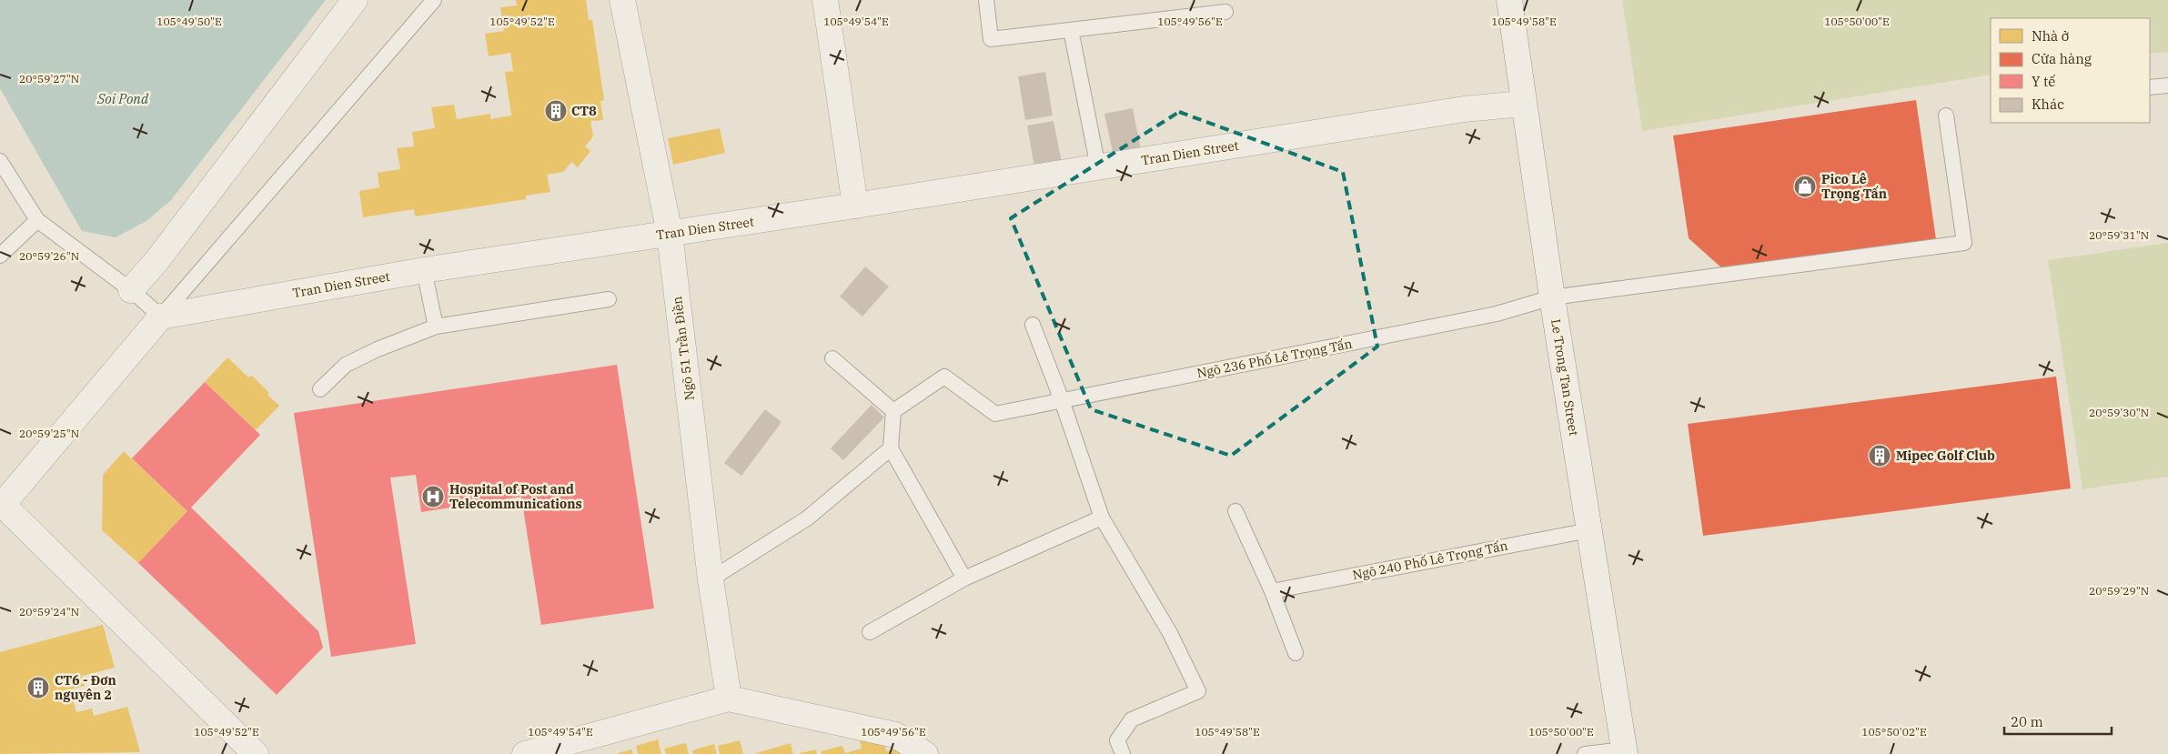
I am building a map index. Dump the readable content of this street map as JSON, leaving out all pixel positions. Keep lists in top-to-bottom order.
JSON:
{
  "streets": {
    "street": ["Tran Dien Street", "Ngõ 51 Trần Điền", "Le Trong Tan Street"],
    "lane": ["Ngõ 236 Phố Lê Trọng Tấn", "Ngõ 240 Phố Lê Trọng Tấn"]
  },
  "crossings": [
    ["Tran Dien Street", "Ngõ 51 Trần Điền"],
    ["Tran Dien Street", "Le Trong Tan Street"],
    ["Ngõ 236 Phố Lê Trọng Tấn", "Le Trong Tan Street"],
    ["Le Trong Tan Street", "Ngõ 240 Phố Lê Trọng Tấn"]
  ],
  "water": ["Soi Pond"],
  "places": {
    "building": ["CT8", "Mipec Golf Club", "CT6 - Đơn nguyên 2"],
    "shop": ["Pico Lê Trọng Tấn"],
    "hospital": ["Hospital of Post and Telecommunications"]
  },
  "legend": [
    "Nhà ở",
    "Cửa hàng",
    "Y tế",
    "Khác"
  ],
  "scale_bar": "20 m",
  "coordinates": [
    "105°49'50\"E",
    "105°49'52\"E",
    "105°49'54\"E",
    "105°49'56\"E",
    "105°49'58\"E",
    "105°50'00\"E",
    "20°59'27\"N",
    "20°59'31\"N",
    "20°59'26\"N",
    "20°59'30\"N",
    "20°59'25\"N",
    "20°59'29\"N",
    "20°59'24\"N",
    "105°50'02\"E"
  ]
}
